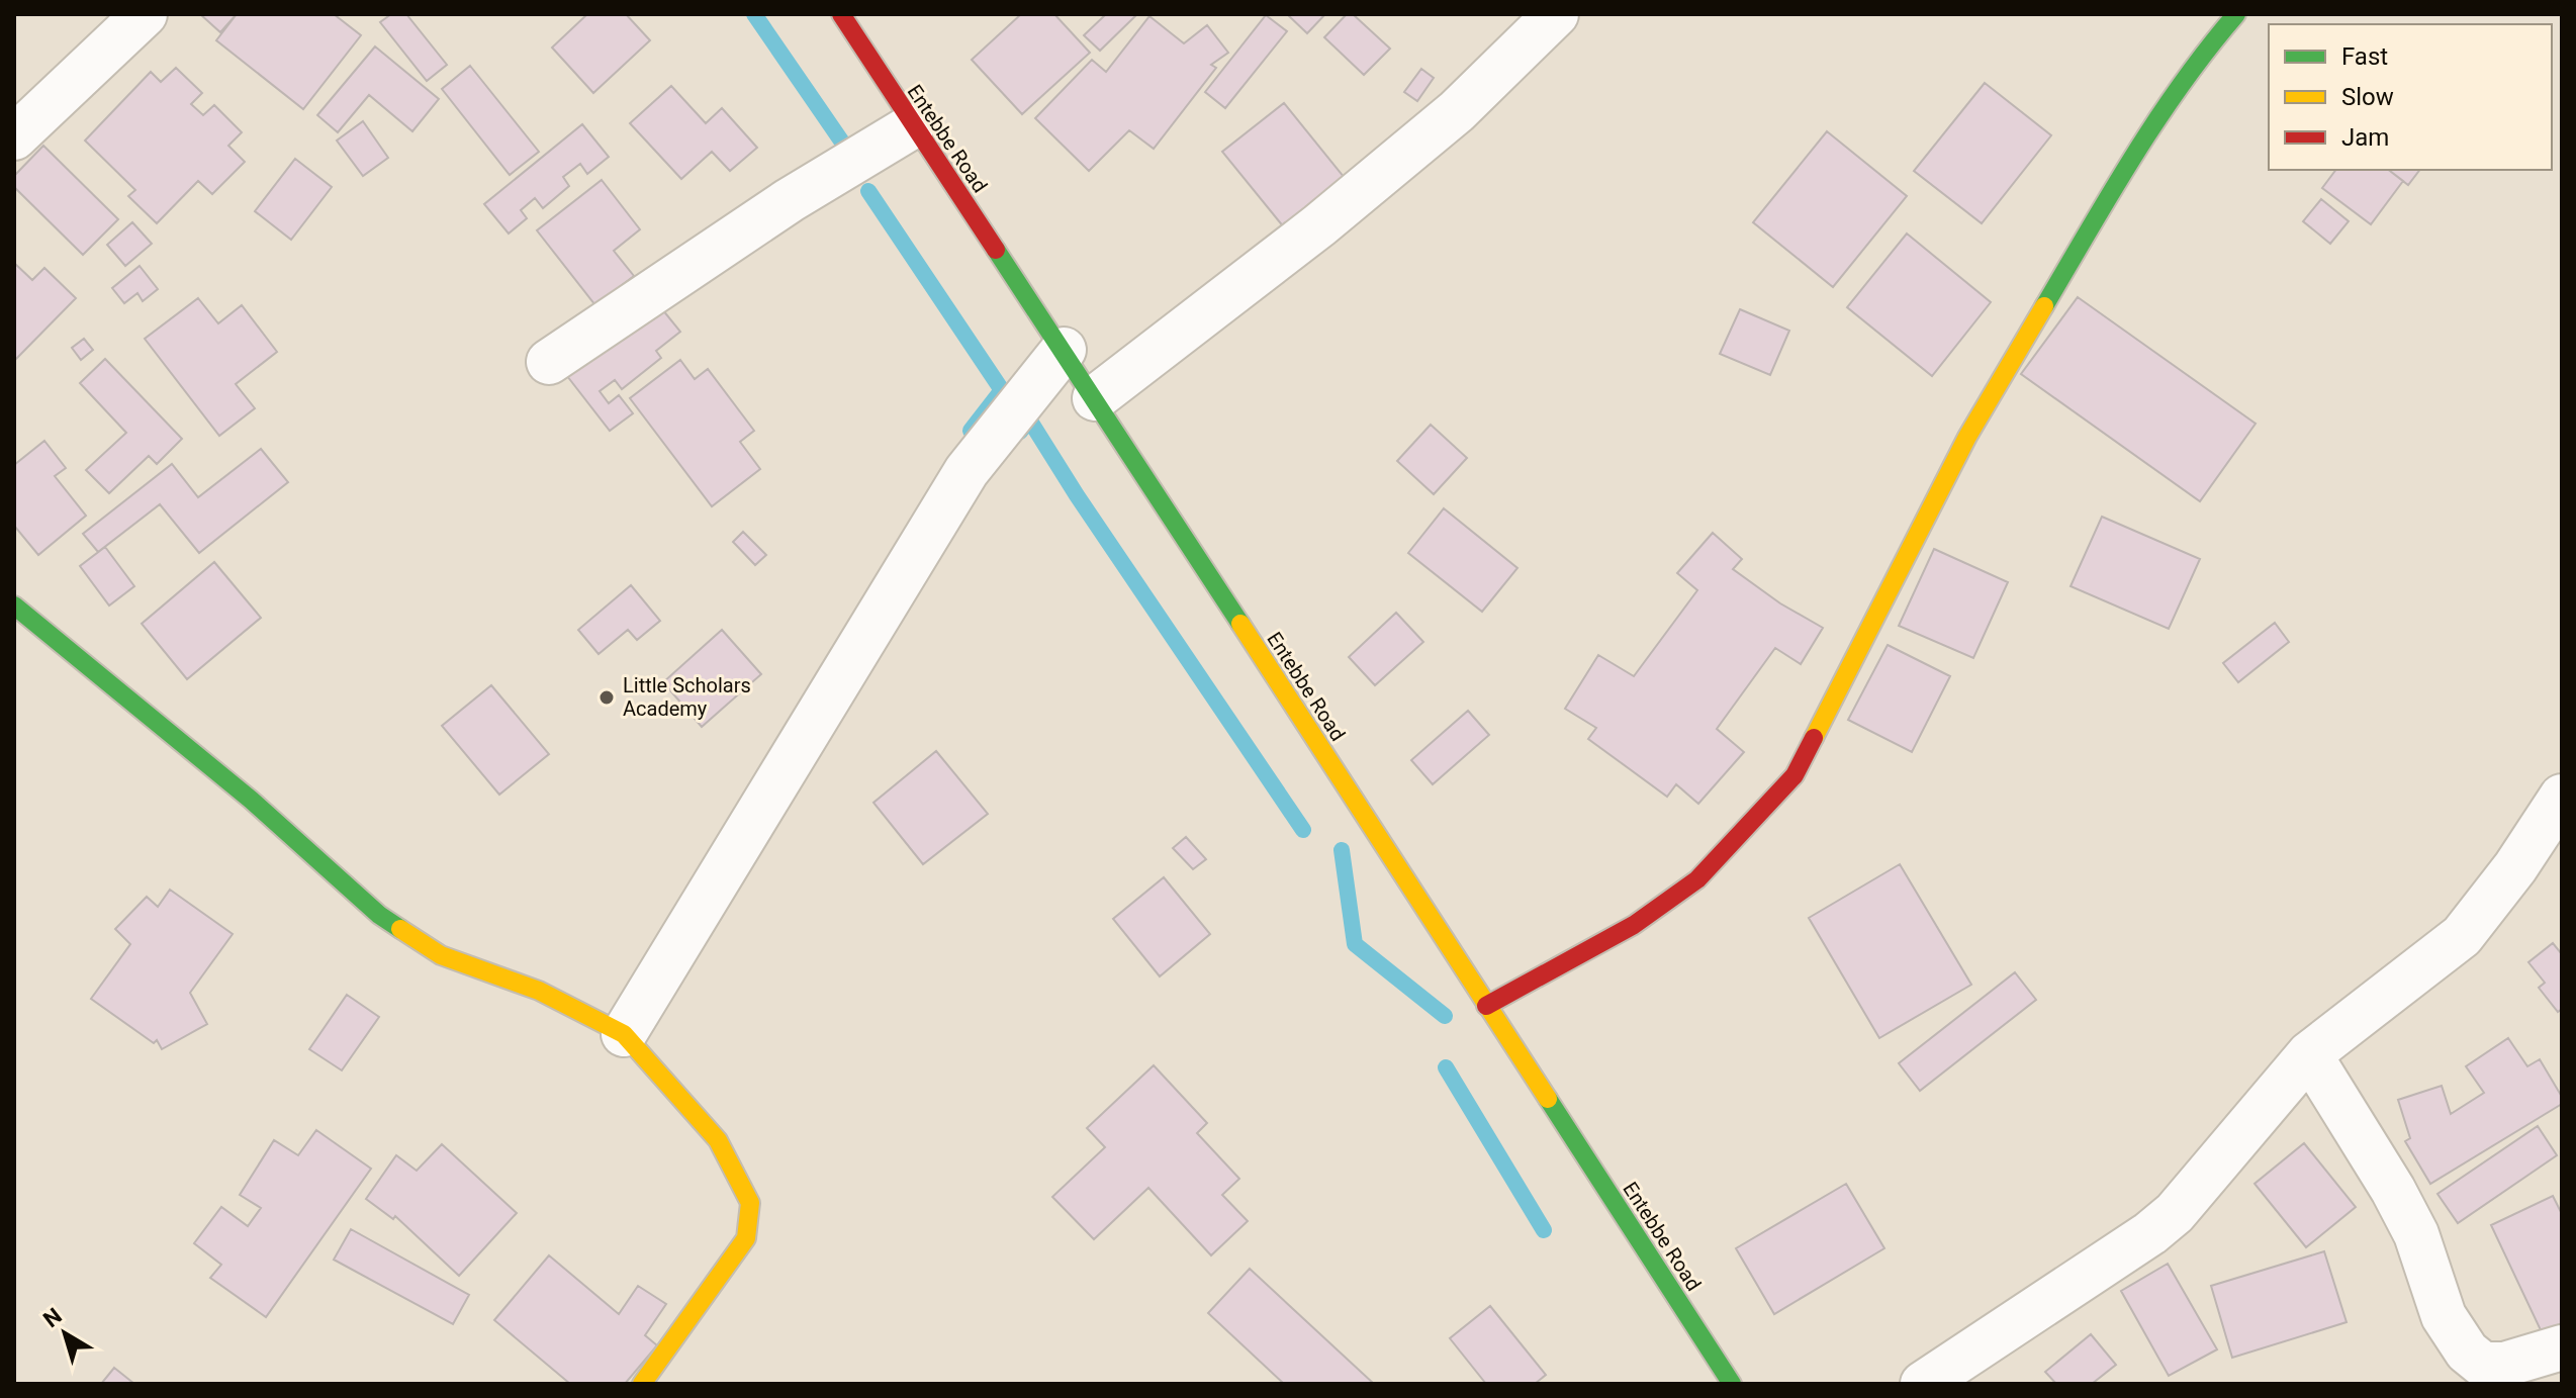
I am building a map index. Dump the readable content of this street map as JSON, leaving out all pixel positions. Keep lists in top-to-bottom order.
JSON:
{
  "streets": {
    "street": ["Entebbe Road"]
  },
  "places": ["Little Scholars Academy"],
  "legend": ["Fast", "Slow", "Jam"],
  "north": "top left"
}
